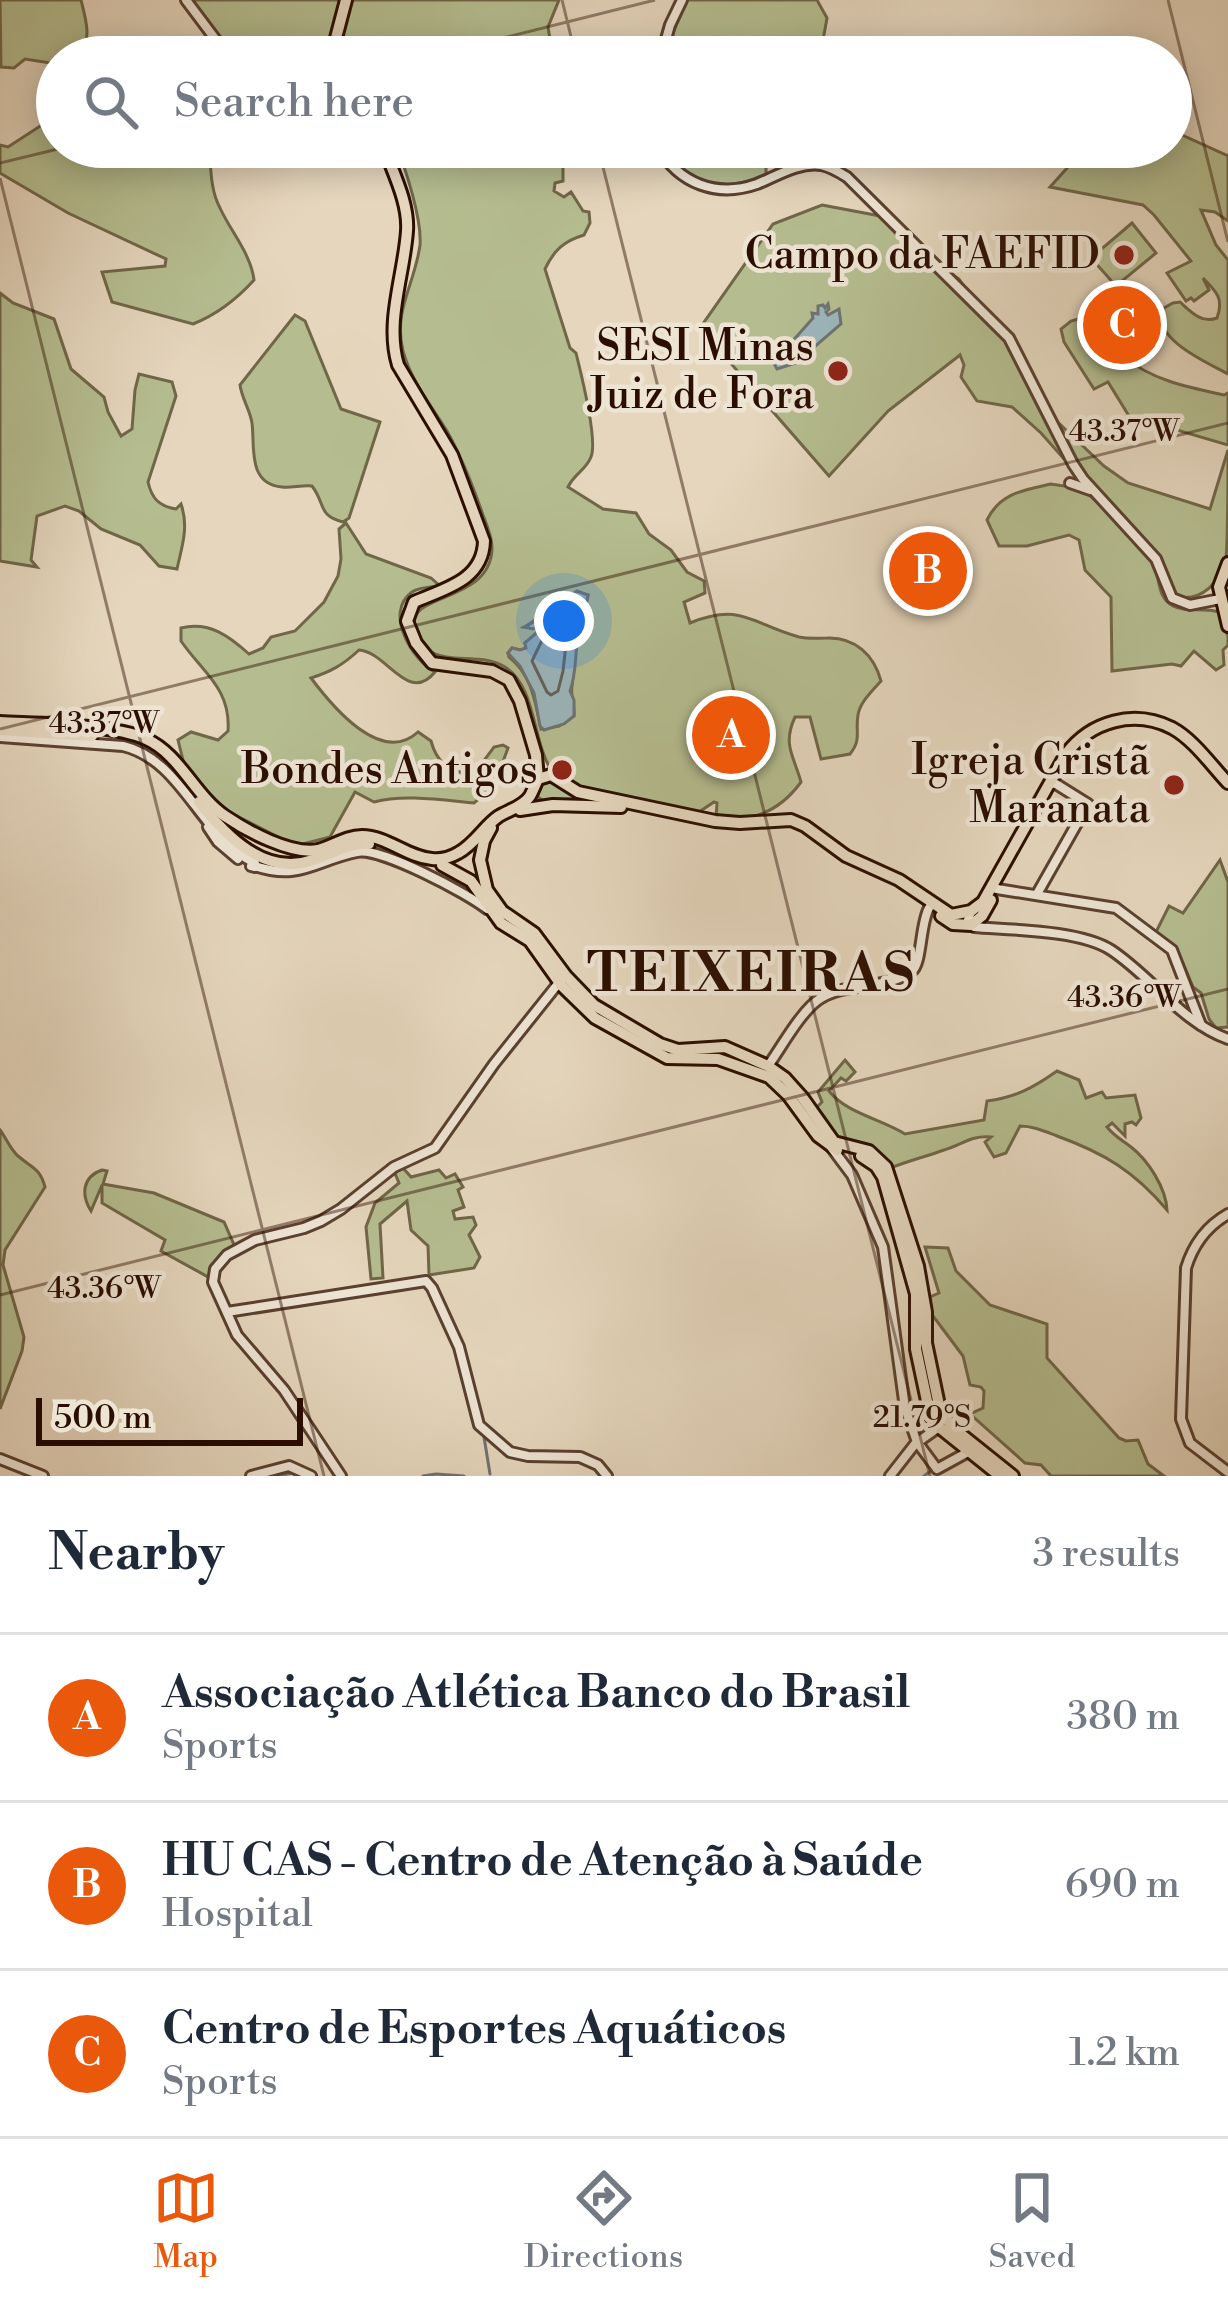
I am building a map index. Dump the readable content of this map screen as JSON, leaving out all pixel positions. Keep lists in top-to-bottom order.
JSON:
{
  "districts": ["TEIXEIRAS"],
  "places": [
    "Campo da FAEFID",
    "SESI Minas Juiz de Fora",
    "Bondes Antigos",
    "Igreja Cristã Maranata"
  ],
  "scale_bar": "500 m",
  "page": {
    "search": "Search here",
    "pins": ["C", "B", "A"],
    "scale": "500 m",
    "heading": ["Nearby", "3 results"],
    "list": [
      {
        "mark": "A",
        "name": "Associação Atlética Banco do Brasil",
        "note": "Sports",
        "value": "380 m"
      },
      {
        "mark": "B",
        "name": "HU CAS - Centro de Atenção à Saúde",
        "note": "Hospital",
        "value": "690 m"
      },
      {
        "mark": "C",
        "name": "Centro de Esportes Aquáticos",
        "note": "Sports",
        "value": "1.2 km"
      }
    ],
    "nav": ["Map", "Directions", "Saved"]
  },
  "coordinates": ["43.37°W", "43.36°W", "21.79°S"]
}
